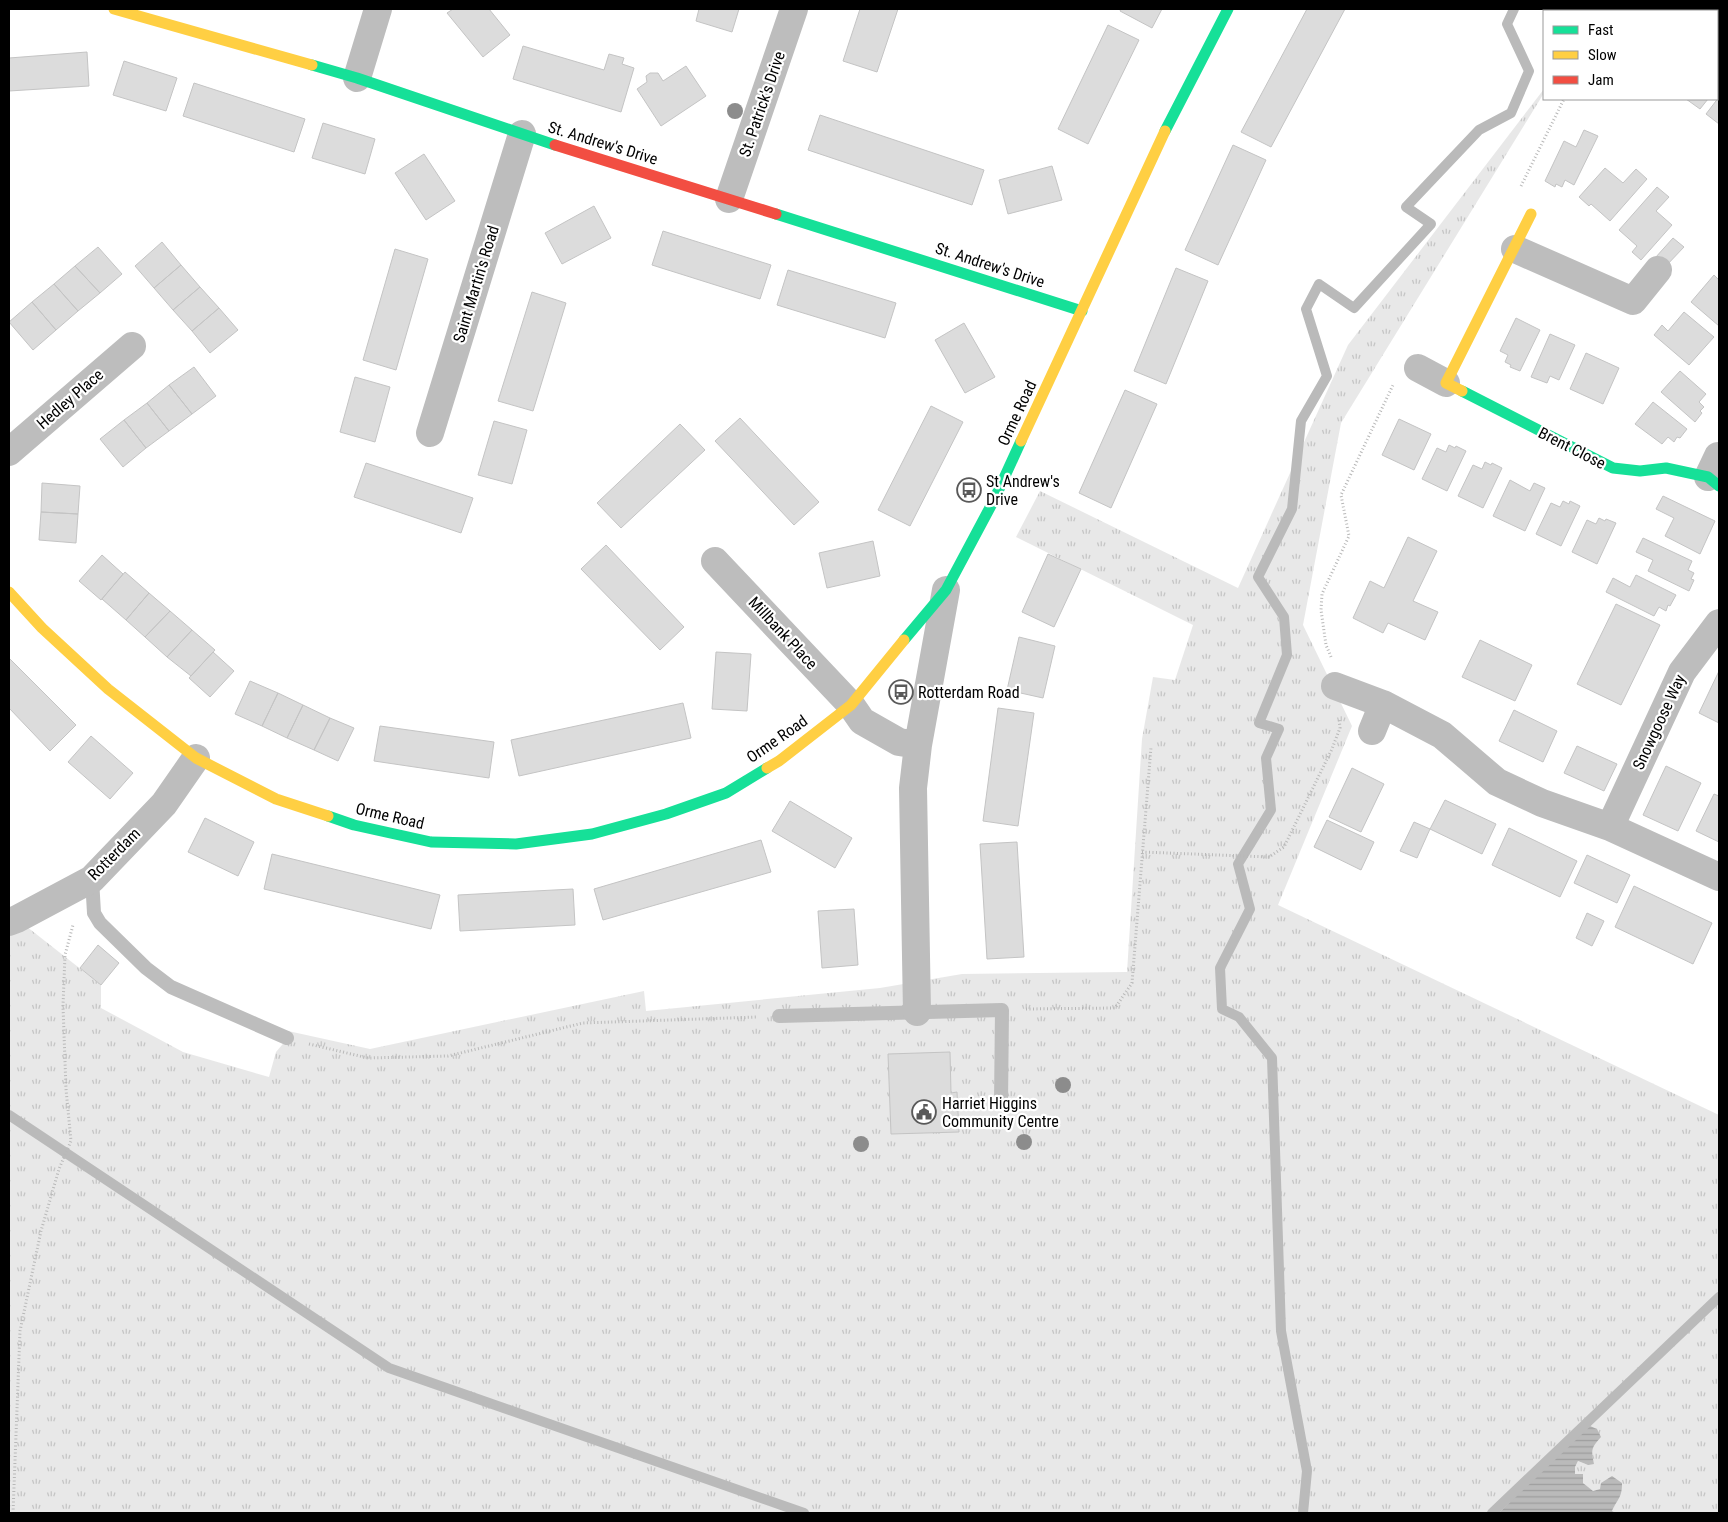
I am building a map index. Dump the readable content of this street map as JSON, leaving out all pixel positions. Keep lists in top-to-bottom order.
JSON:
{
  "streets": {
    "street": [
      "St. Patrick's Drive",
      "St. Andrew's Drive",
      "Saint Martin's Road",
      "Hedley Place",
      "Orme Road",
      "Brent Close",
      "Millbank Place",
      "Snowgoose Way",
      "Rotterdam"
    ]
  },
  "crossings": [
    ["St. Patrick's Drive", "St. Andrew's Drive"],
    ["St. Andrew's Drive", "Saint Martin's Road"],
    ["St. Andrew's Drive", "Orme Road"],
    ["Orme Road", "Millbank Place"],
    ["Orme Road", "Rotterdam"]
  ],
  "places": {
    "bus stop": ["St Andrew's Drive", "Rotterdam Road"],
    "public building": ["Harriet Higgins Community Centre"]
  },
  "legend": ["Fast", "Slow", "Jam"]
}
